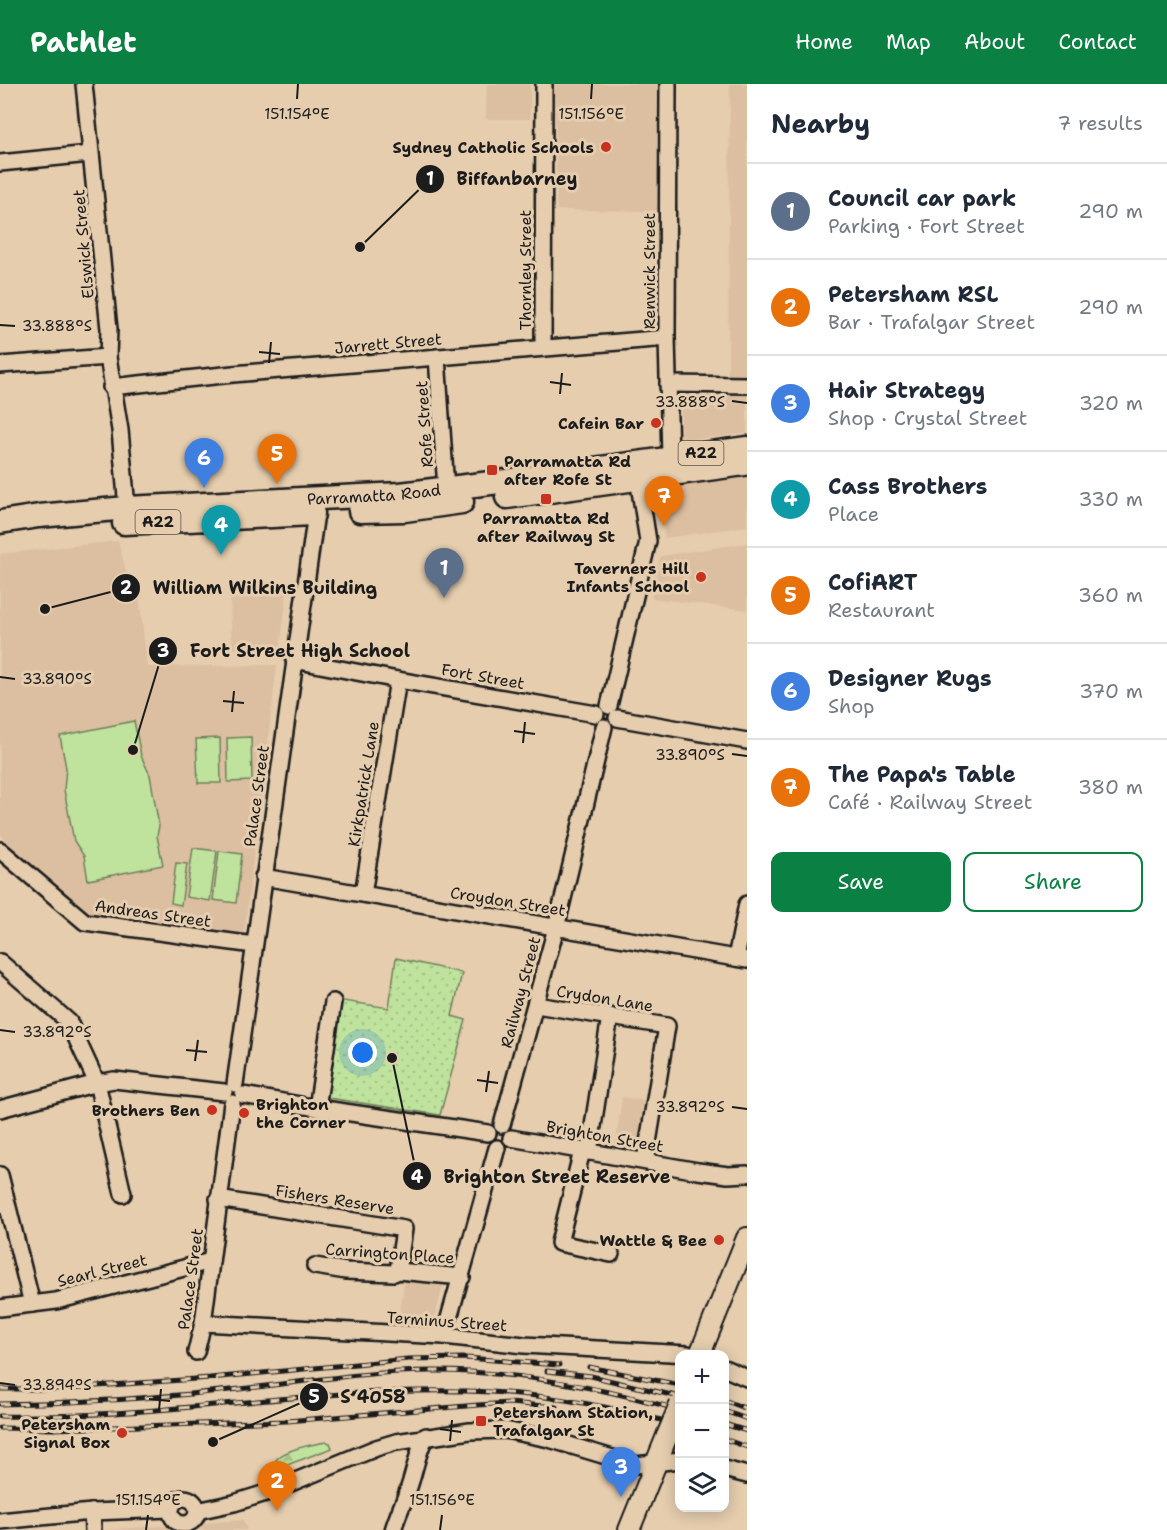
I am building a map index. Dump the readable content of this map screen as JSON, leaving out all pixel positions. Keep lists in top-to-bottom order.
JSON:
{
  "streets": {
    "highway": ["A22", "Parramatta Road"],
    "street": [
      "Elswick Street",
      "Thornley Street",
      "Renwick Street",
      "Jarrett Street",
      "Rofe Street",
      "Fort Street",
      "Kirkpatrick Lane",
      "Palace Street",
      "Croydon Street",
      "Andreas Street",
      "Railway Street",
      "Crydon Lane",
      "Brighton Street",
      "Fishers Reserve",
      "Carrington Place",
      "Searl Street",
      "Terminus Street"
    ]
  },
  "crossings": [
    ["Elswick Street", "Jarrett Street"],
    ["Elswick Street", "Parramatta Road"],
    ["Thornley Street", "Jarrett Street"],
    ["Renwick Street", "Jarrett Street"],
    ["Renwick Street", "Parramatta Road"],
    ["Jarrett Street", "Rofe Street"],
    ["Rofe Street", "Parramatta Road"],
    ["Parramatta Road", "Palace Street"],
    ["Parramatta Road", "Railway Street"],
    ["Fort Street", "Kirkpatrick Lane"],
    ["Fort Street", "Palace Street"],
    ["Fort Street", "Railway Street"],
    ["Kirkpatrick Lane", "Croydon Street"],
    ["Palace Street", "Croydon Street"],
    ["Palace Street", "Andreas Street"],
    ["Palace Street", "Fishers Reserve"],
    ["Palace Street", "Searl Street"],
    ["Palace Street", "Terminus Street"],
    ["Croydon Street", "Railway Street"],
    ["Railway Street", "Crydon Lane"],
    ["Railway Street", "Brighton Street"],
    ["Crydon Lane", "Brighton Street"],
    ["Fishers Reserve", "Carrington Place"]
  ],
  "places": {
    "other": [
      "Sydney Catholic Schools",
      "Biffanbarney",
      "Cafein Bar",
      "Taverners Hill Infants School",
      "William Wilkins Building",
      "Fort Street High School",
      "Brighton Street Reserve",
      "Brothers Ben",
      "Brighton the Corner",
      "Wattle & Bee",
      "Petersham Signal Box",
      "S 4058"
    ],
    "transit": ["Parramatta Rd after Rofe St", "Parramatta Rd after Railway St", "Petersham Station, Trafalgar St"]
  },
  "page": {
    "header": "Pathlet",
    "nav": [
      "Home",
      "Map",
      "About",
      "Contact"
    ],
    "heading": ["Nearby", "7 results"],
    "list": [
      {
        "mark": "1",
        "name": "Council car park",
        "note": "Parking · Fort Street",
        "value": "290 m"
      },
      {
        "mark": "2",
        "name": "Petersham RSL",
        "note": "Bar · Trafalgar Street",
        "value": "290 m"
      },
      {
        "mark": "3",
        "name": "Hair Strategy",
        "note": "Shop · Crystal Street",
        "value": "320 m"
      },
      {
        "mark": "4",
        "name": "Cass Brothers",
        "note": "Place",
        "value": "330 m"
      },
      {
        "mark": "5",
        "name": "CofiART",
        "note": "Restaurant",
        "value": "360 m"
      },
      {
        "mark": "6",
        "name": "Designer Rugs",
        "note": "Shop",
        "value": "370 m"
      },
      {
        "mark": "7",
        "name": "The Papa's Table",
        "note": "Café · Railway Street",
        "value": "380 m"
      }
    ],
    "pins": [
      "5",
      "6",
      "7",
      "4",
      "1",
      "3",
      "2"
    ],
    "buttons": ["Save", "Share"],
    "map_buttons": ["+", "−"]
  },
  "coordinates": [
    "151.154°E",
    "151.156°E",
    "33.888°S",
    "33.890°S",
    "33.892°S",
    "33.894°S"
  ]
}
